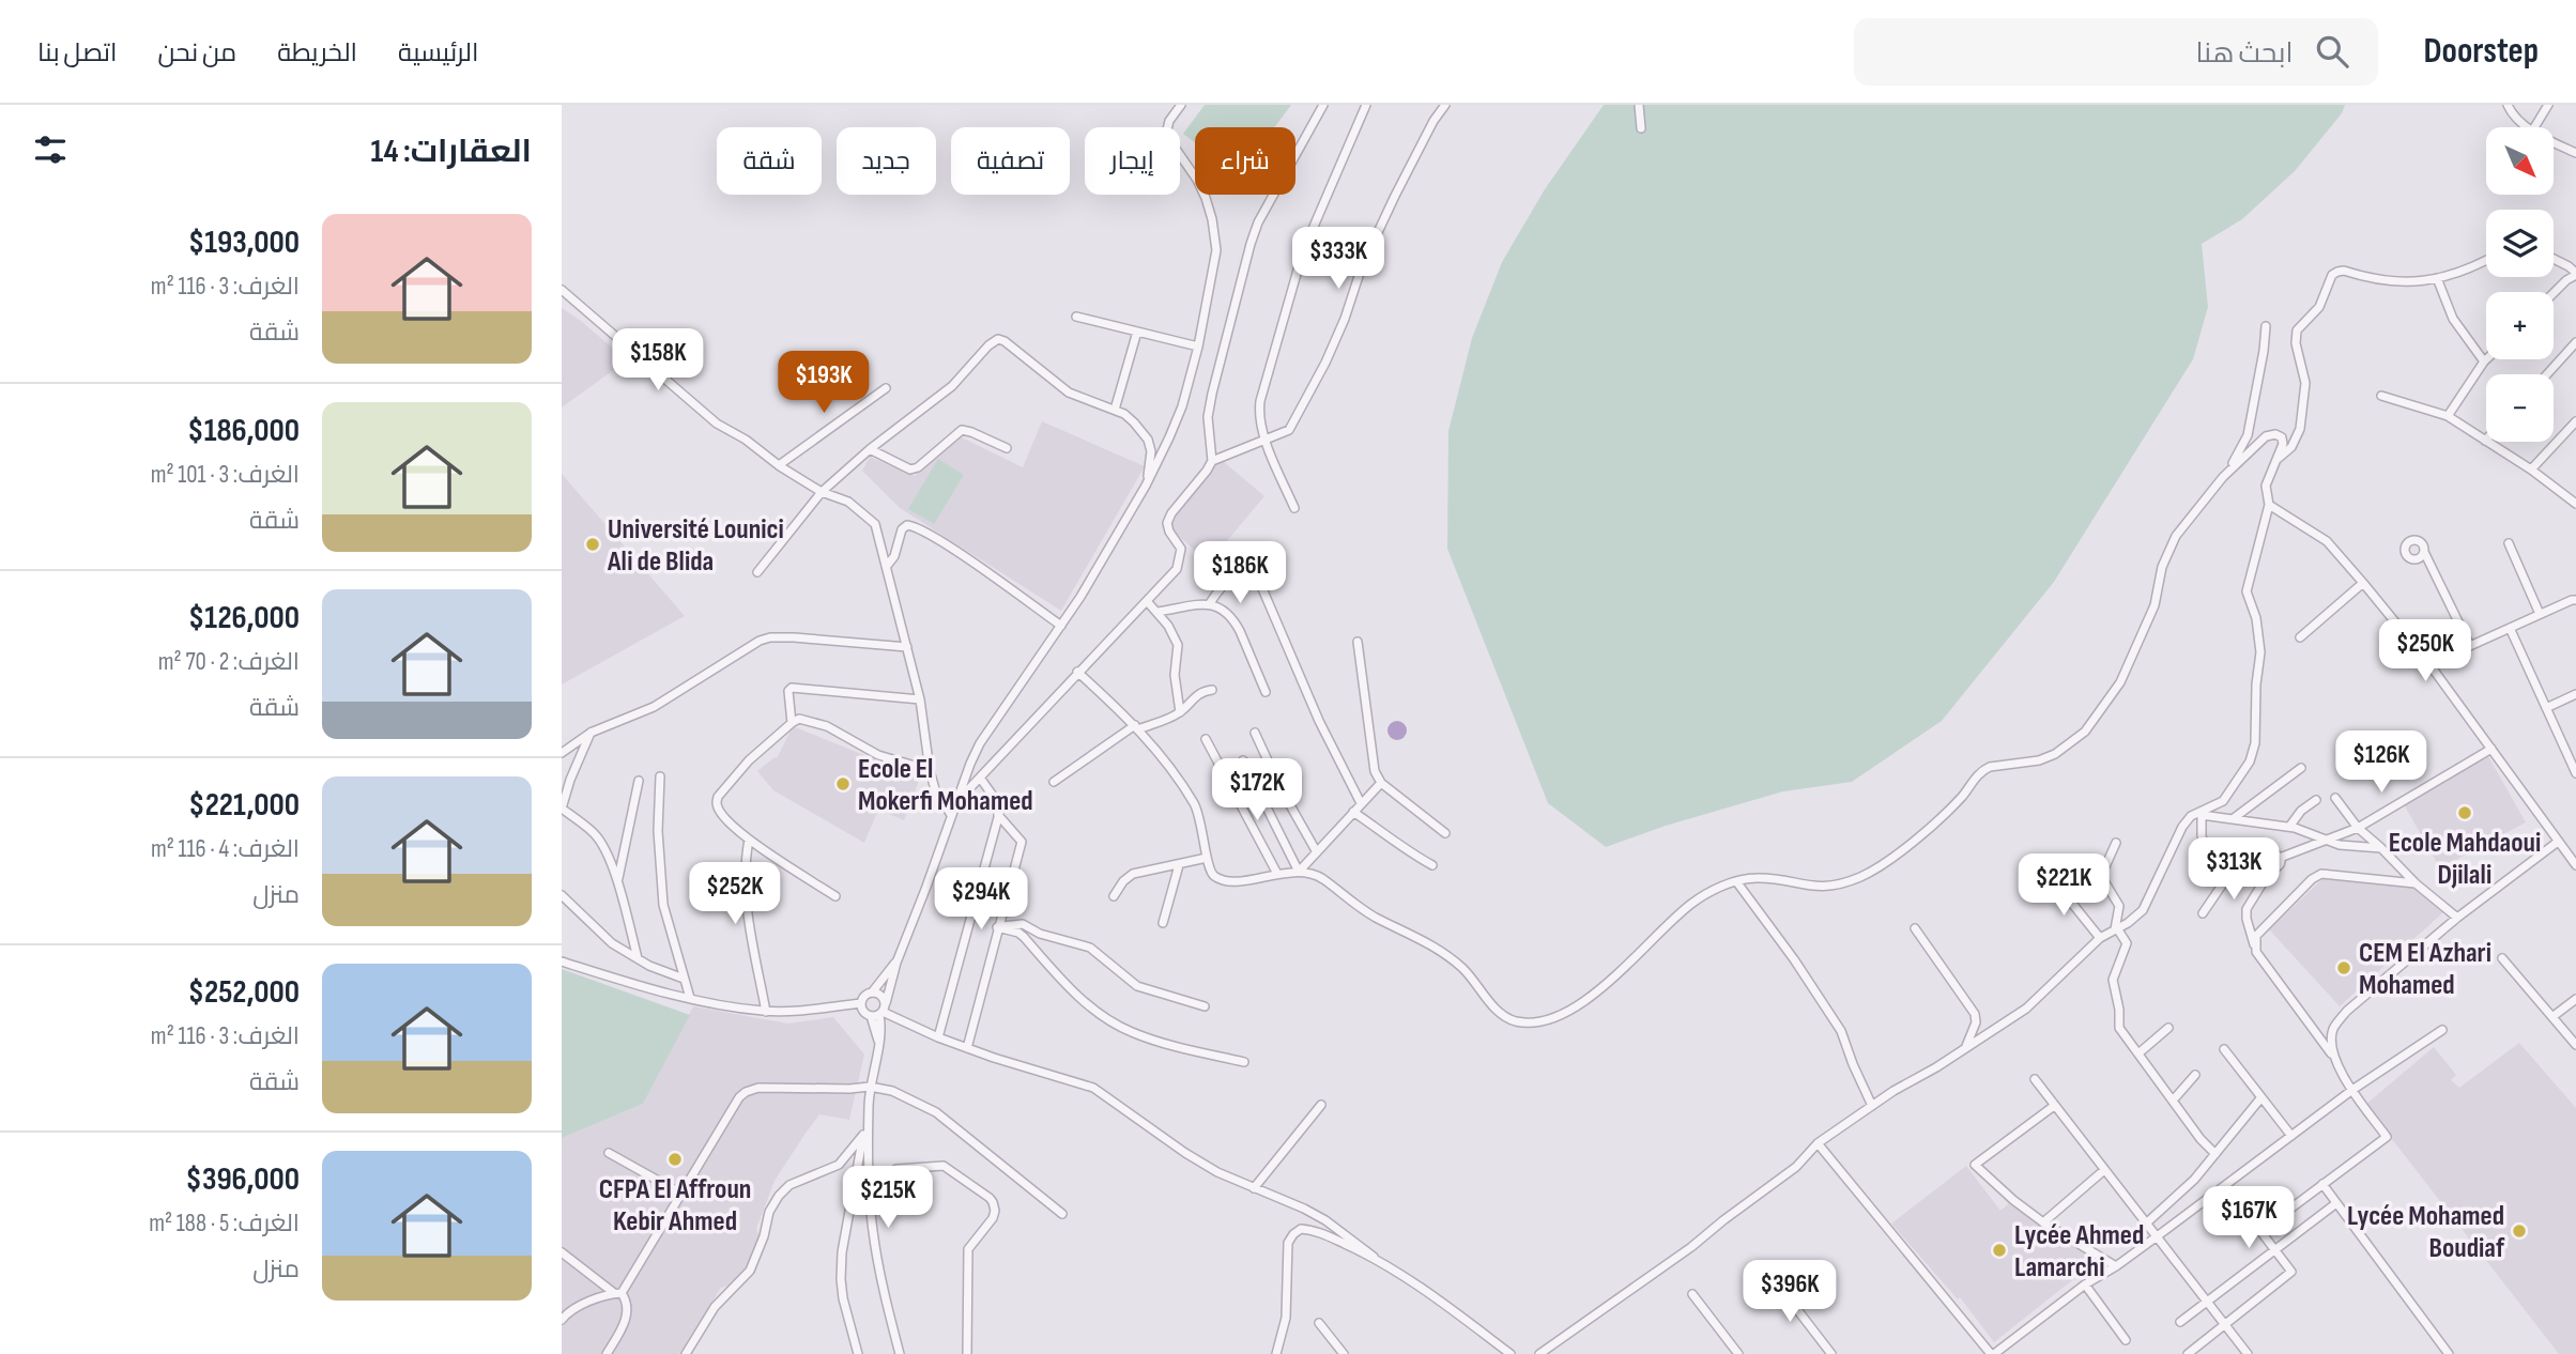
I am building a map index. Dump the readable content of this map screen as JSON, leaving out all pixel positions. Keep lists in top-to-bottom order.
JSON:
{
  "places": [
    "Université Lounici Ali de Blida",
    "Ecole El Mokerfi Mohamed",
    "Ecole Mahdaoui Djilali",
    "CEM El Azhari Mohamed",
    "CFPA El Affroun Kebir Ahmed",
    "Lycée Mohamed Boudiaf",
    "Lycée Ahmed Lamarchi"
  ],
  "north": "bottom right",
  "page": {
    "header": "Doorstep",
    "search": "ابحث هنا",
    "nav": [
      "الرئيسية",
      "الخريطة",
      "من نحن",
      "اتصل بنا"
    ],
    "heading": "العقارات: 14",
    "map_buttons": ["+", "−"],
    "chip": [
      "شراء",
      "إيجار",
      "تصفية",
      "جديد",
      "شقة"
    ],
    "list": [
      {
        "name": "$193,000",
        "note": "الغرف: 3 · 116 m² · شقة"
      },
      {
        "name": "$186,000",
        "note": "الغرف: 3 · 101 m² · شقة"
      },
      {
        "name": "$126,000",
        "note": "الغرف: 2 · 70 m² · شقة"
      },
      {
        "name": "$221,000",
        "note": "الغرف: 4 · 116 m² · منزل"
      },
      {
        "name": "$252,000",
        "note": "الغرف: 3 · 116 m² · شقة"
      },
      {
        "name": "$396,000",
        "note": "الغرف: 5 · 188 m² · منزل"
      }
    ],
    "price": [
      "$333K",
      "$158K",
      "$193K",
      "$186K",
      "$250K",
      "$126K",
      "$172K",
      "$313K",
      "$221K",
      "$252K",
      "$294K",
      "$215K",
      "$167K",
      "$396K"
    ]
  }
}
